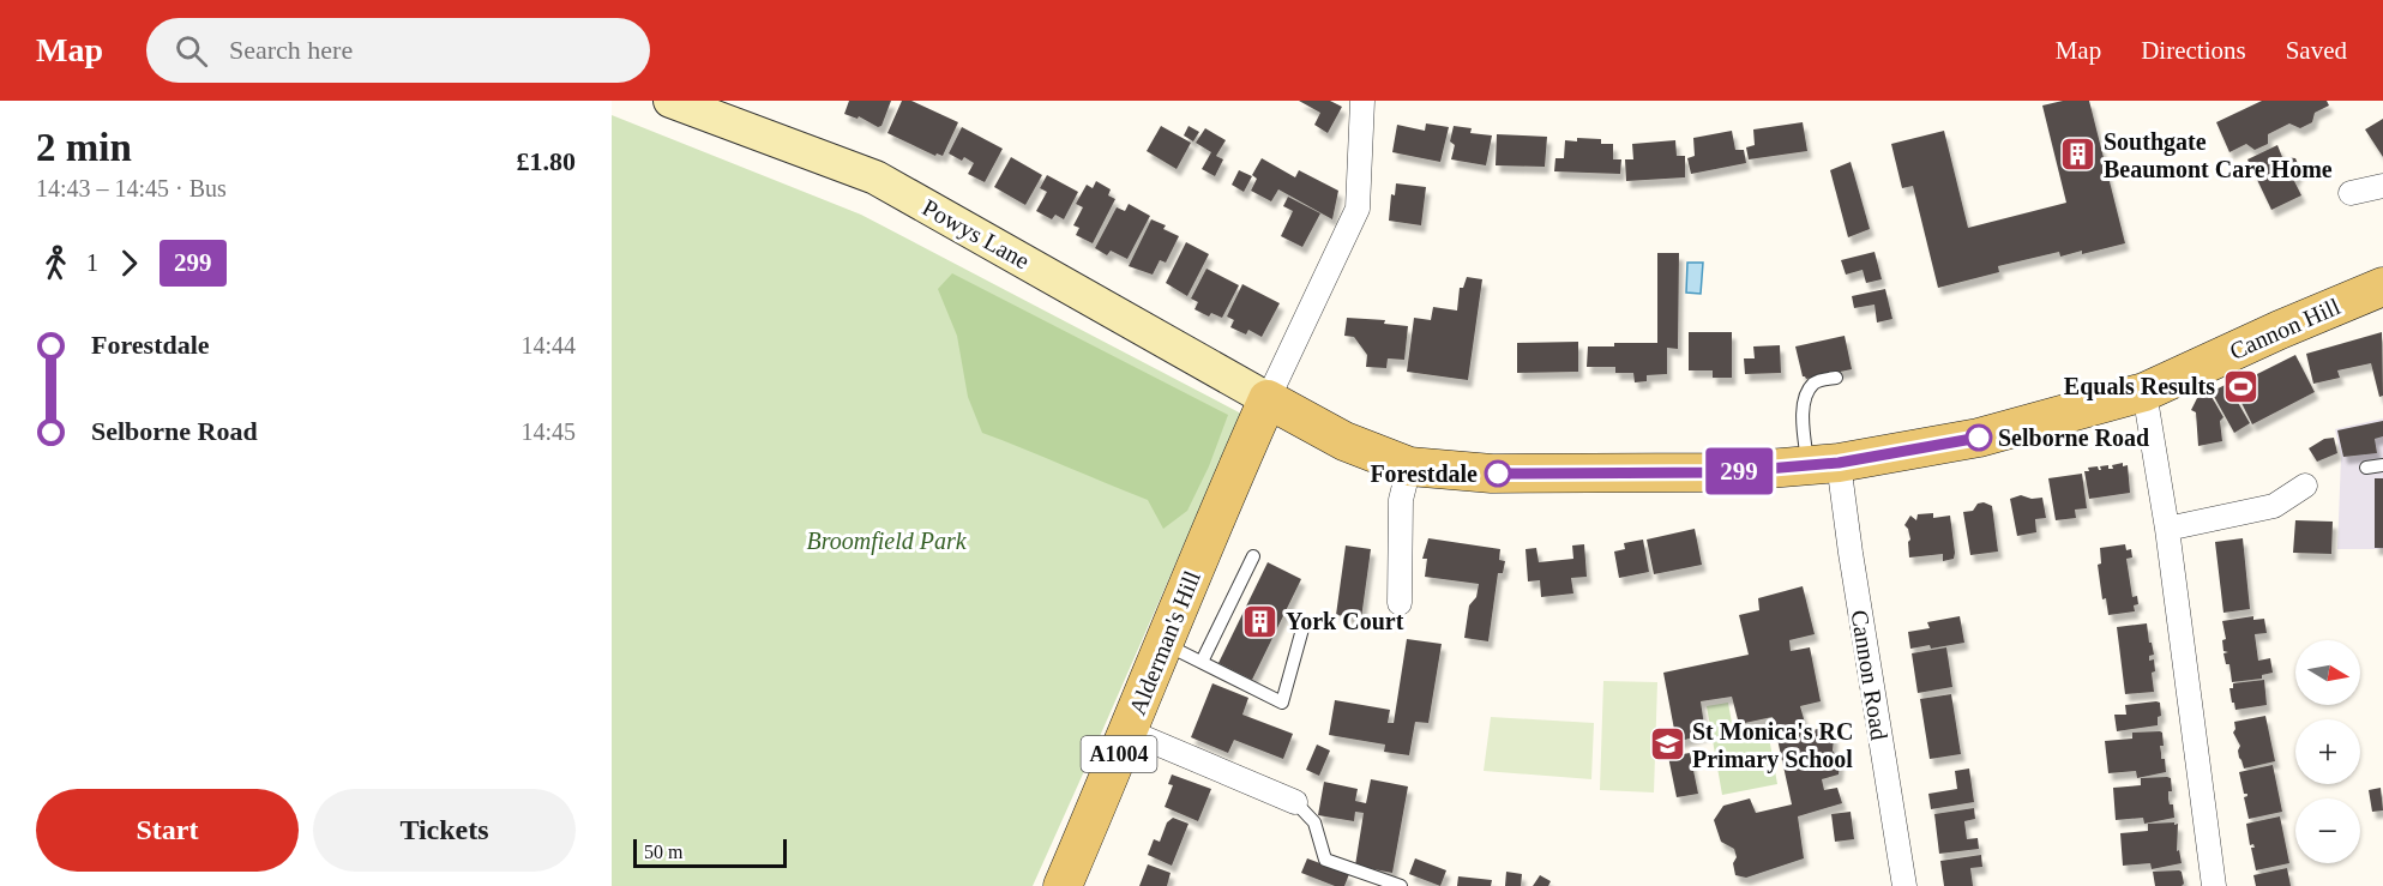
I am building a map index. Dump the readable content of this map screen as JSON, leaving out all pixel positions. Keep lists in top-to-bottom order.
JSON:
{
  "streets": {
    "main road": [
      "Powys Lane",
      "Cannon Hill",
      "Alderman's Hill",
      "A1004"
    ],
    "street": ["Cannon Road"]
  },
  "crossings": [
    ["Powys Lane", "Cannon Hill"],
    ["Powys Lane", "Alderman's Hill"],
    ["Cannon Hill", "Alderman's Hill"],
    ["Cannon Hill", "Cannon Road"]
  ],
  "parks": ["Broomfield Park"],
  "places": {
    "building": ["Southgate Beaumont Care Home", "York Court"],
    "sports": ["Equals Results"],
    "other": ["Selborne Road", "Forestdale"],
    "school or university": ["St Monica's RC Primary School"]
  },
  "lines": ["bus line 299"],
  "scale_bar": "50 m",
  "north": "right",
  "page": {
    "header": "Map",
    "search": "Search here",
    "nav": ["Map", "Directions", "Saved"],
    "heading": ["2 min", "14:43 – 14:45 · Bus", "£1.80"],
    "on_map": "299",
    "legs": ["1", "299"],
    "list": [
      {
        "name": "Forestdale",
        "value": "14:44"
      },
      {
        "name": "Selborne Road",
        "value": "14:45"
      }
    ],
    "map_buttons": ["+", "−"],
    "buttons": ["Start", "Tickets"],
    "scale": "50 m"
  }
}
